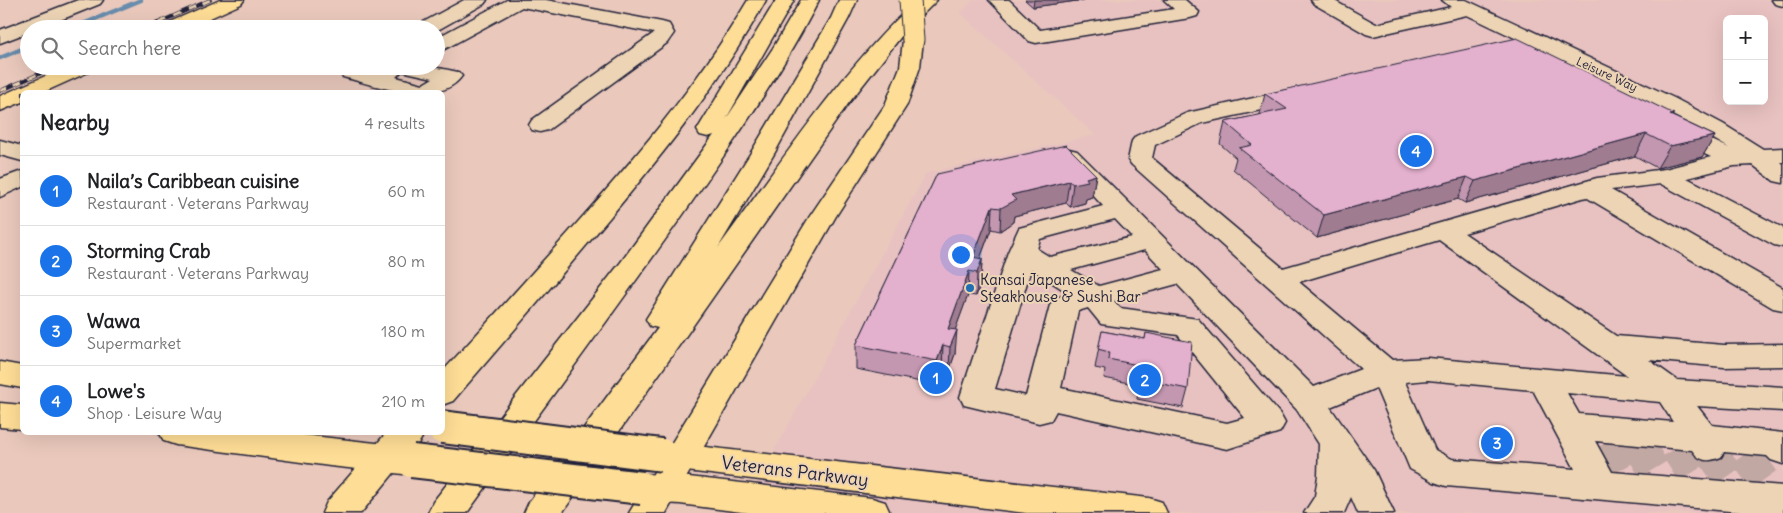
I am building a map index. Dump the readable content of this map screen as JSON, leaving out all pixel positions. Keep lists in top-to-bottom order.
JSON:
{
  "streets": {
    "main road": ["Veterans Parkway"],
    "street": ["Leisure Way"]
  },
  "places": ["Kansai Japanese Steakhouse & Sushi Bar"],
  "page": {
    "map_buttons": ["+", "−"],
    "search": "Search here",
    "heading": ["Nearby", "4 results"],
    "pins": [
      "4",
      "1",
      "2",
      "3"
    ],
    "list": [
      {
        "mark": "1",
        "name": "Naila’s Caribbean cuisine",
        "note": "Restaurant · Veterans Parkway",
        "value": "60 m"
      },
      {
        "mark": "2",
        "name": "Storming Crab",
        "note": "Restaurant · Veterans Parkway",
        "value": "80 m"
      },
      {
        "mark": "3",
        "name": "Wawa",
        "note": "Supermarket",
        "value": "180 m"
      },
      {
        "mark": "4",
        "name": "Lowe's",
        "note": "Shop · Leisure Way",
        "value": "210 m"
      }
    ]
  }
}
